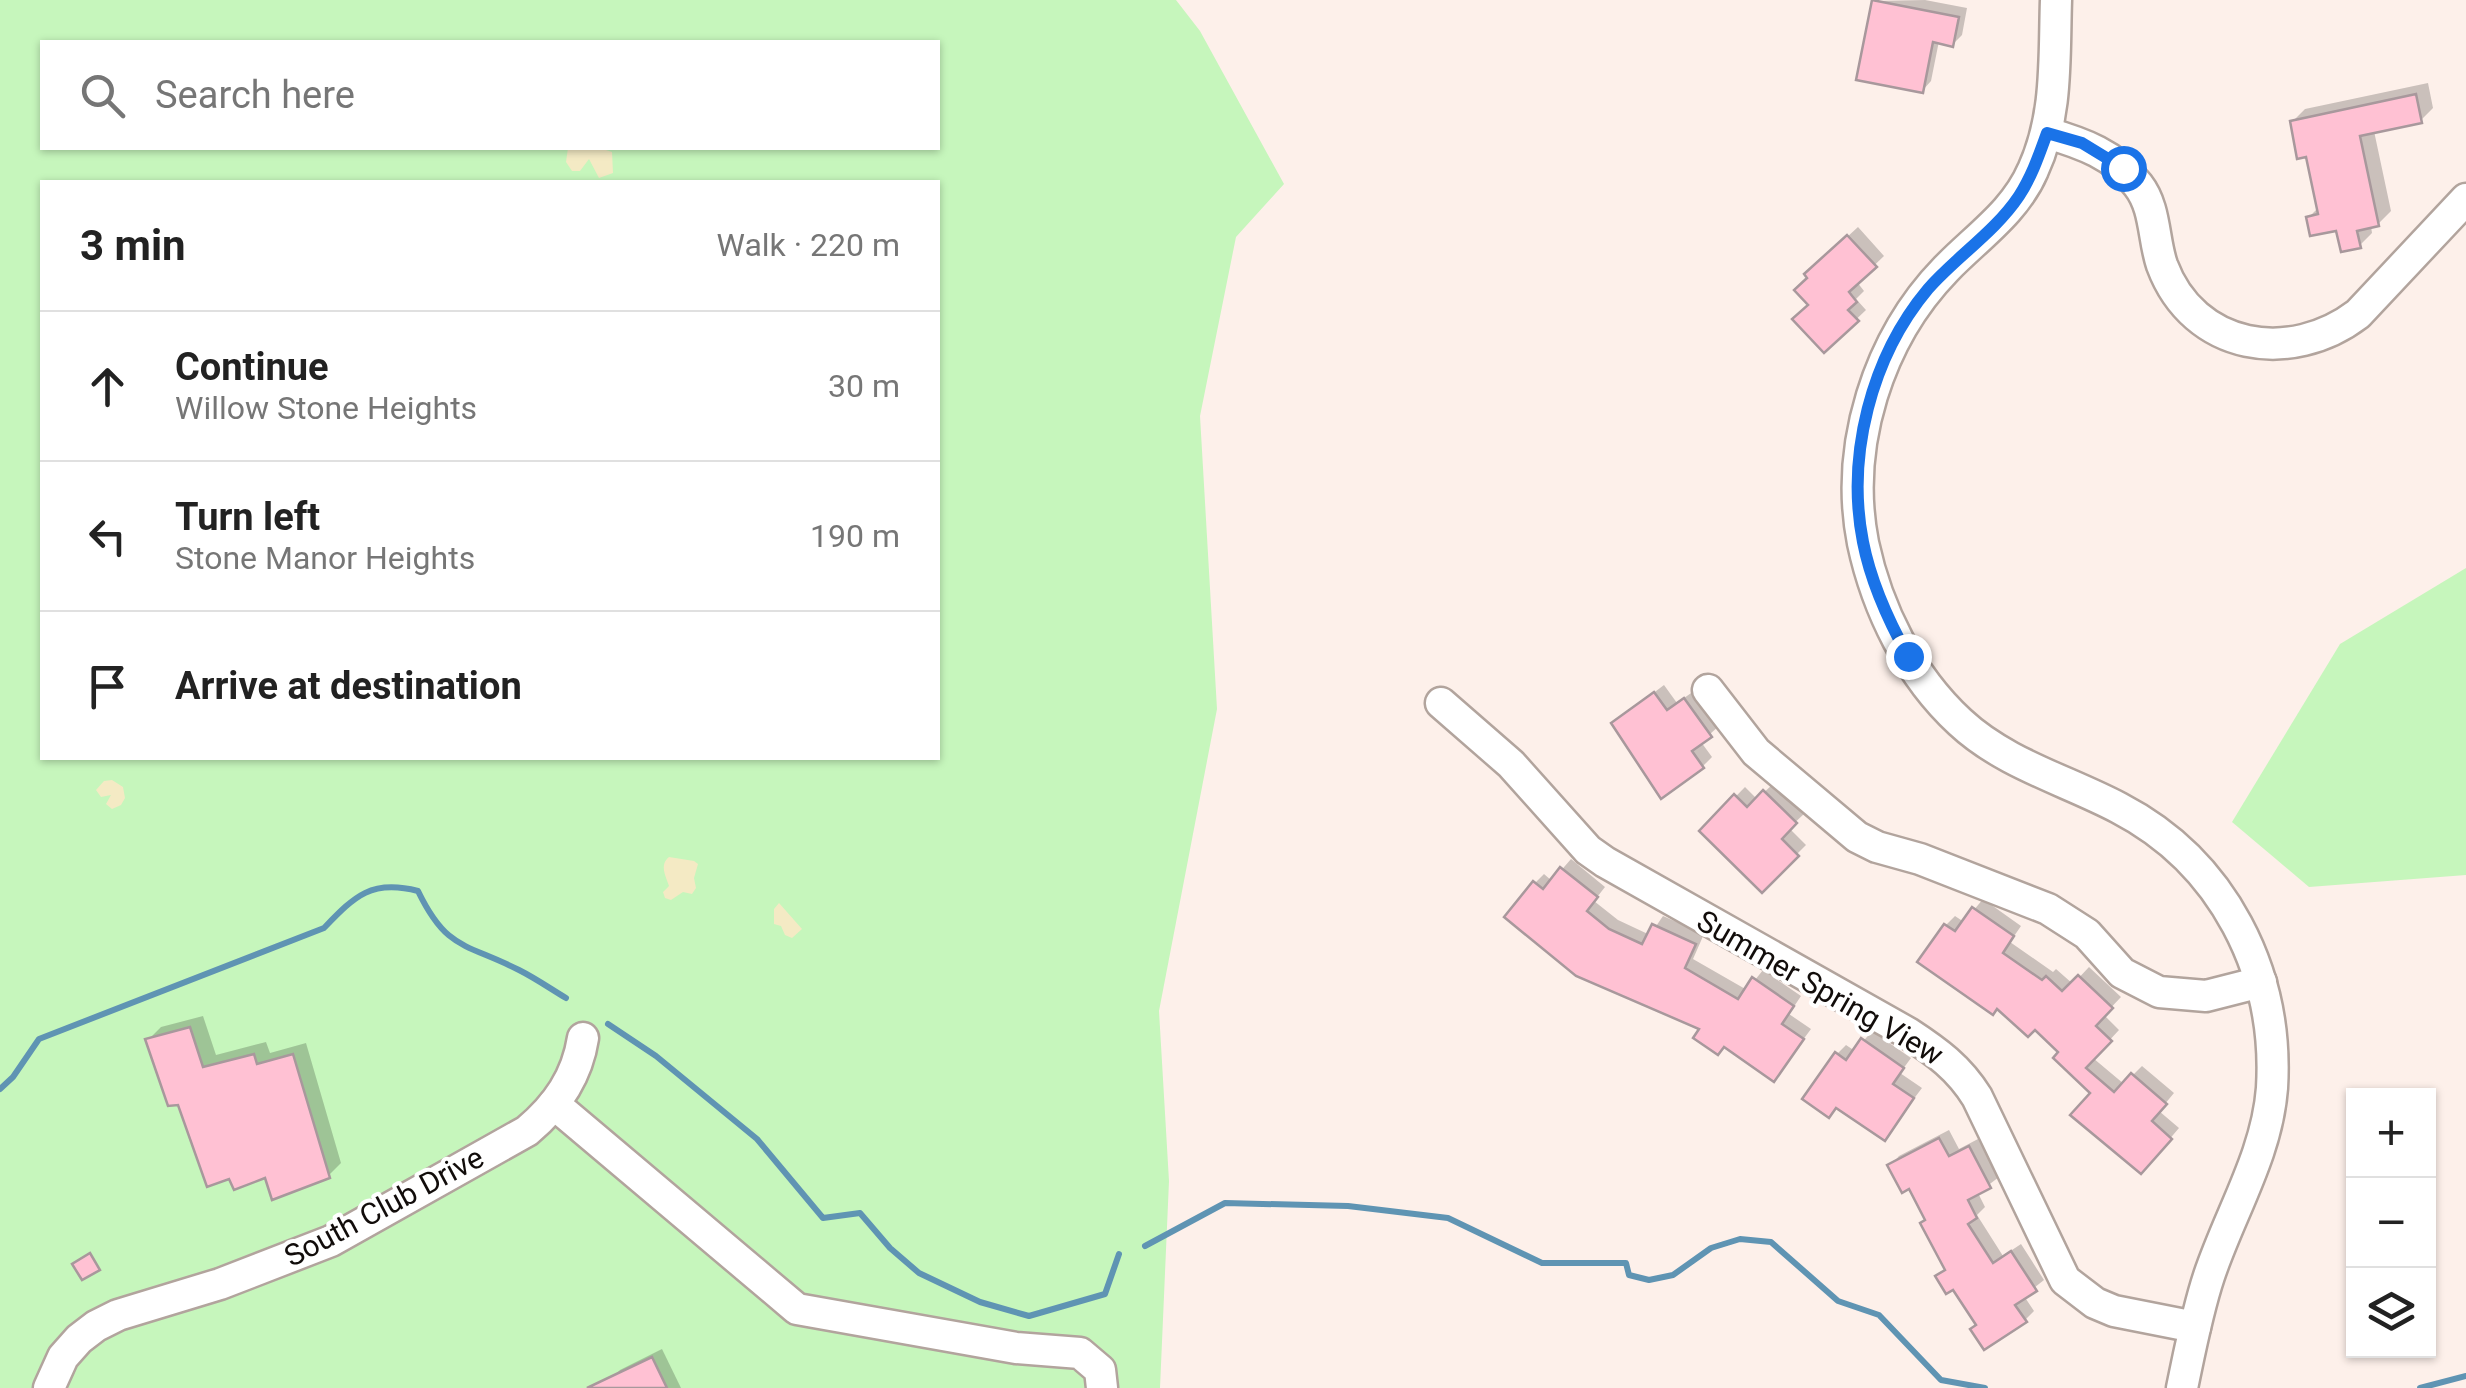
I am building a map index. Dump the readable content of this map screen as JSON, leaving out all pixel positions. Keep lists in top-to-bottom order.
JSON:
{
  "streets": {
    "street": ["Summer Spring View", "South Club Drive"]
  },
  "page": {
    "search": "Search here",
    "heading": ["3 min", "Walk · 220 m"],
    "list": [
      ["Continue", "Willow Stone Heights", "30 m"],
      ["Turn left", "Stone Manor Heights", "190 m"],
      "Arrive at destination"
    ],
    "map_buttons": ["+", "−"]
  }
}
